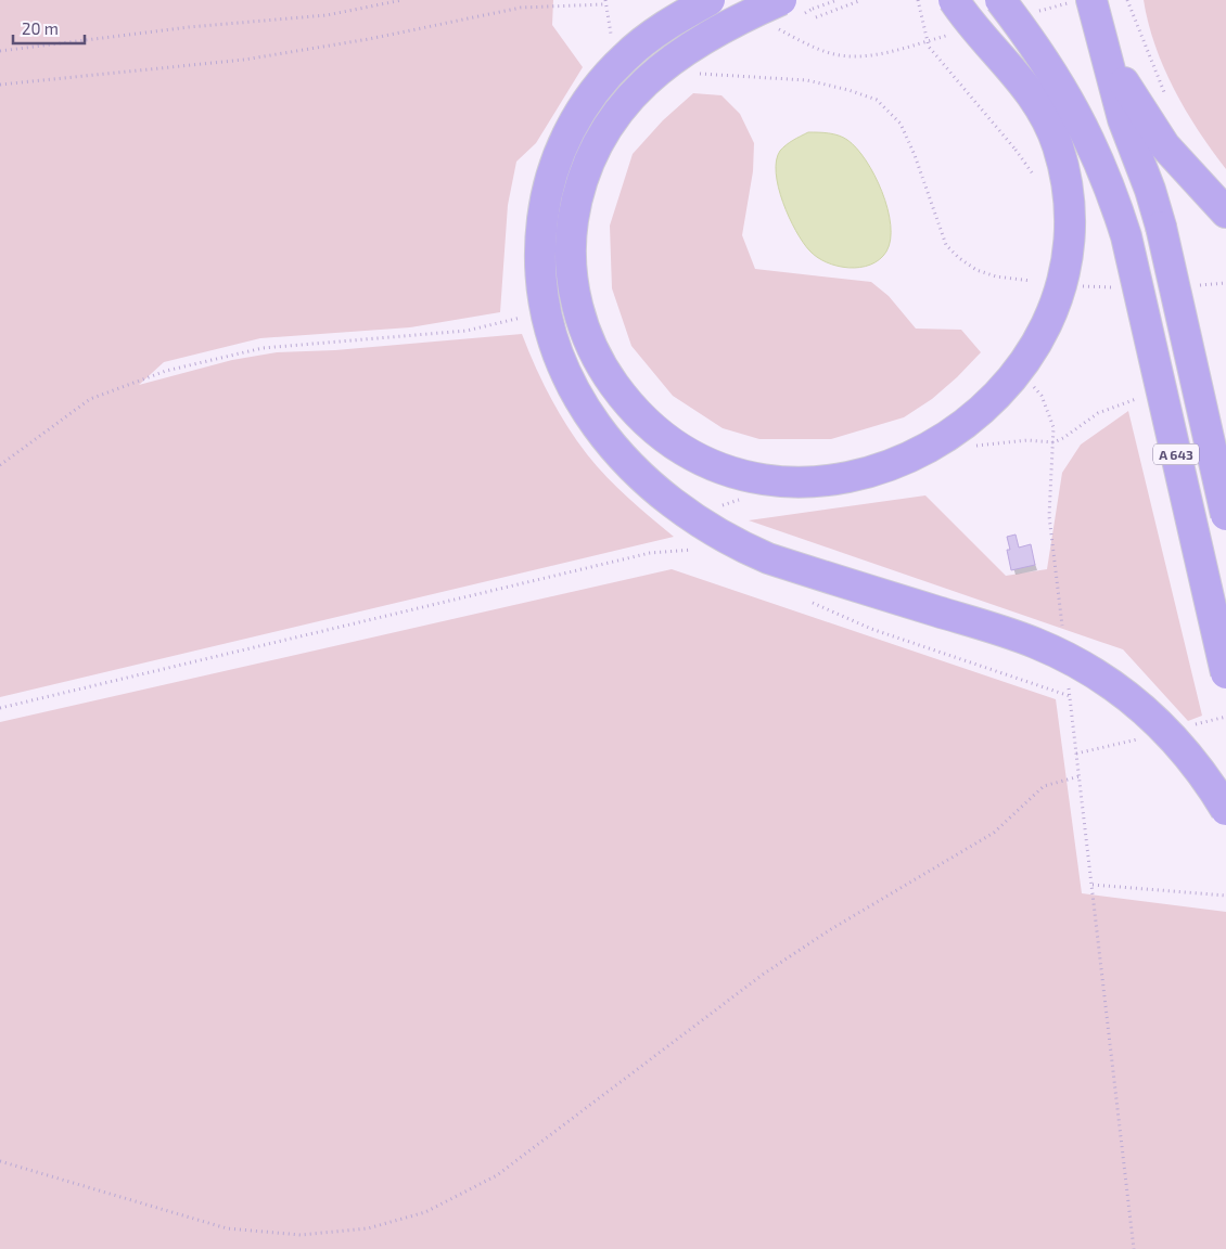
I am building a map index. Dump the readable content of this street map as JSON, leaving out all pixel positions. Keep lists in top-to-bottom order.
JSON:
{
  "streets": {
    "highway": ["A 643"]
  },
  "scale_bar": "20 m"
}
